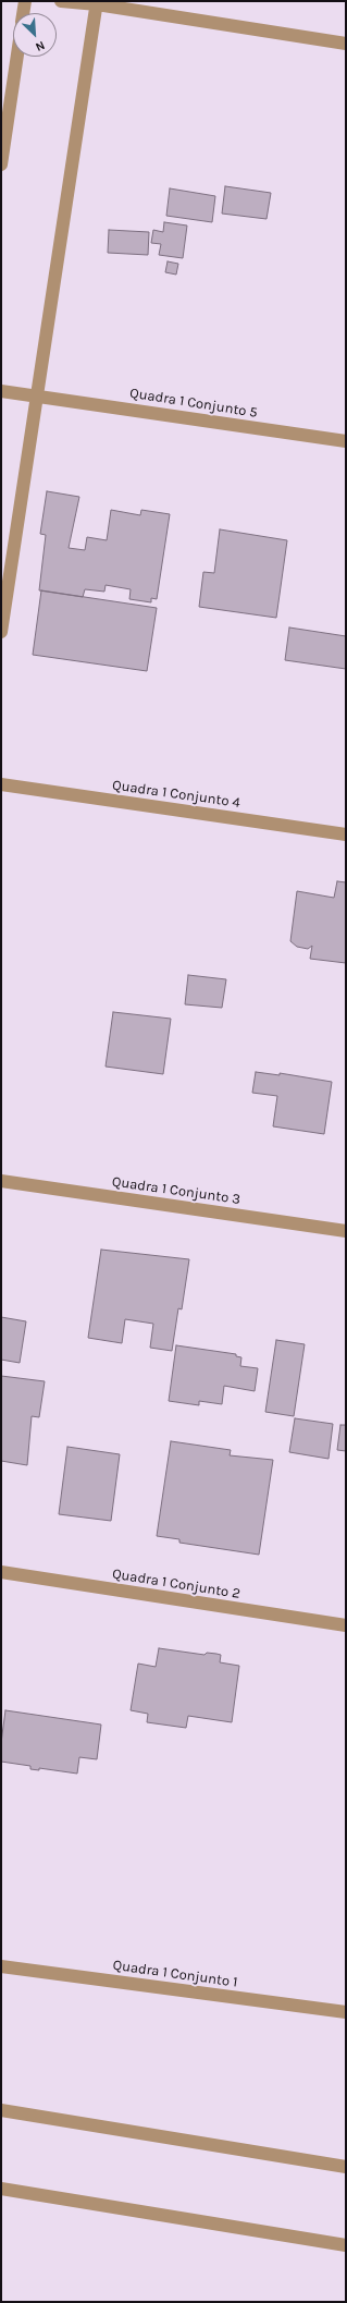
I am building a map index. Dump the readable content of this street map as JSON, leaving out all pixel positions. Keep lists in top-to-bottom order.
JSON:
{
  "streets": {
    "street": [
      "Quadra 1 Conjunto 5",
      "Quadra 1 Conjunto 4",
      "Quadra 1 Conjunto 3",
      "Quadra 1 Conjunto 2",
      "Quadra 1 Conjunto 1"
    ]
  },
  "north": "bottom right"
}
